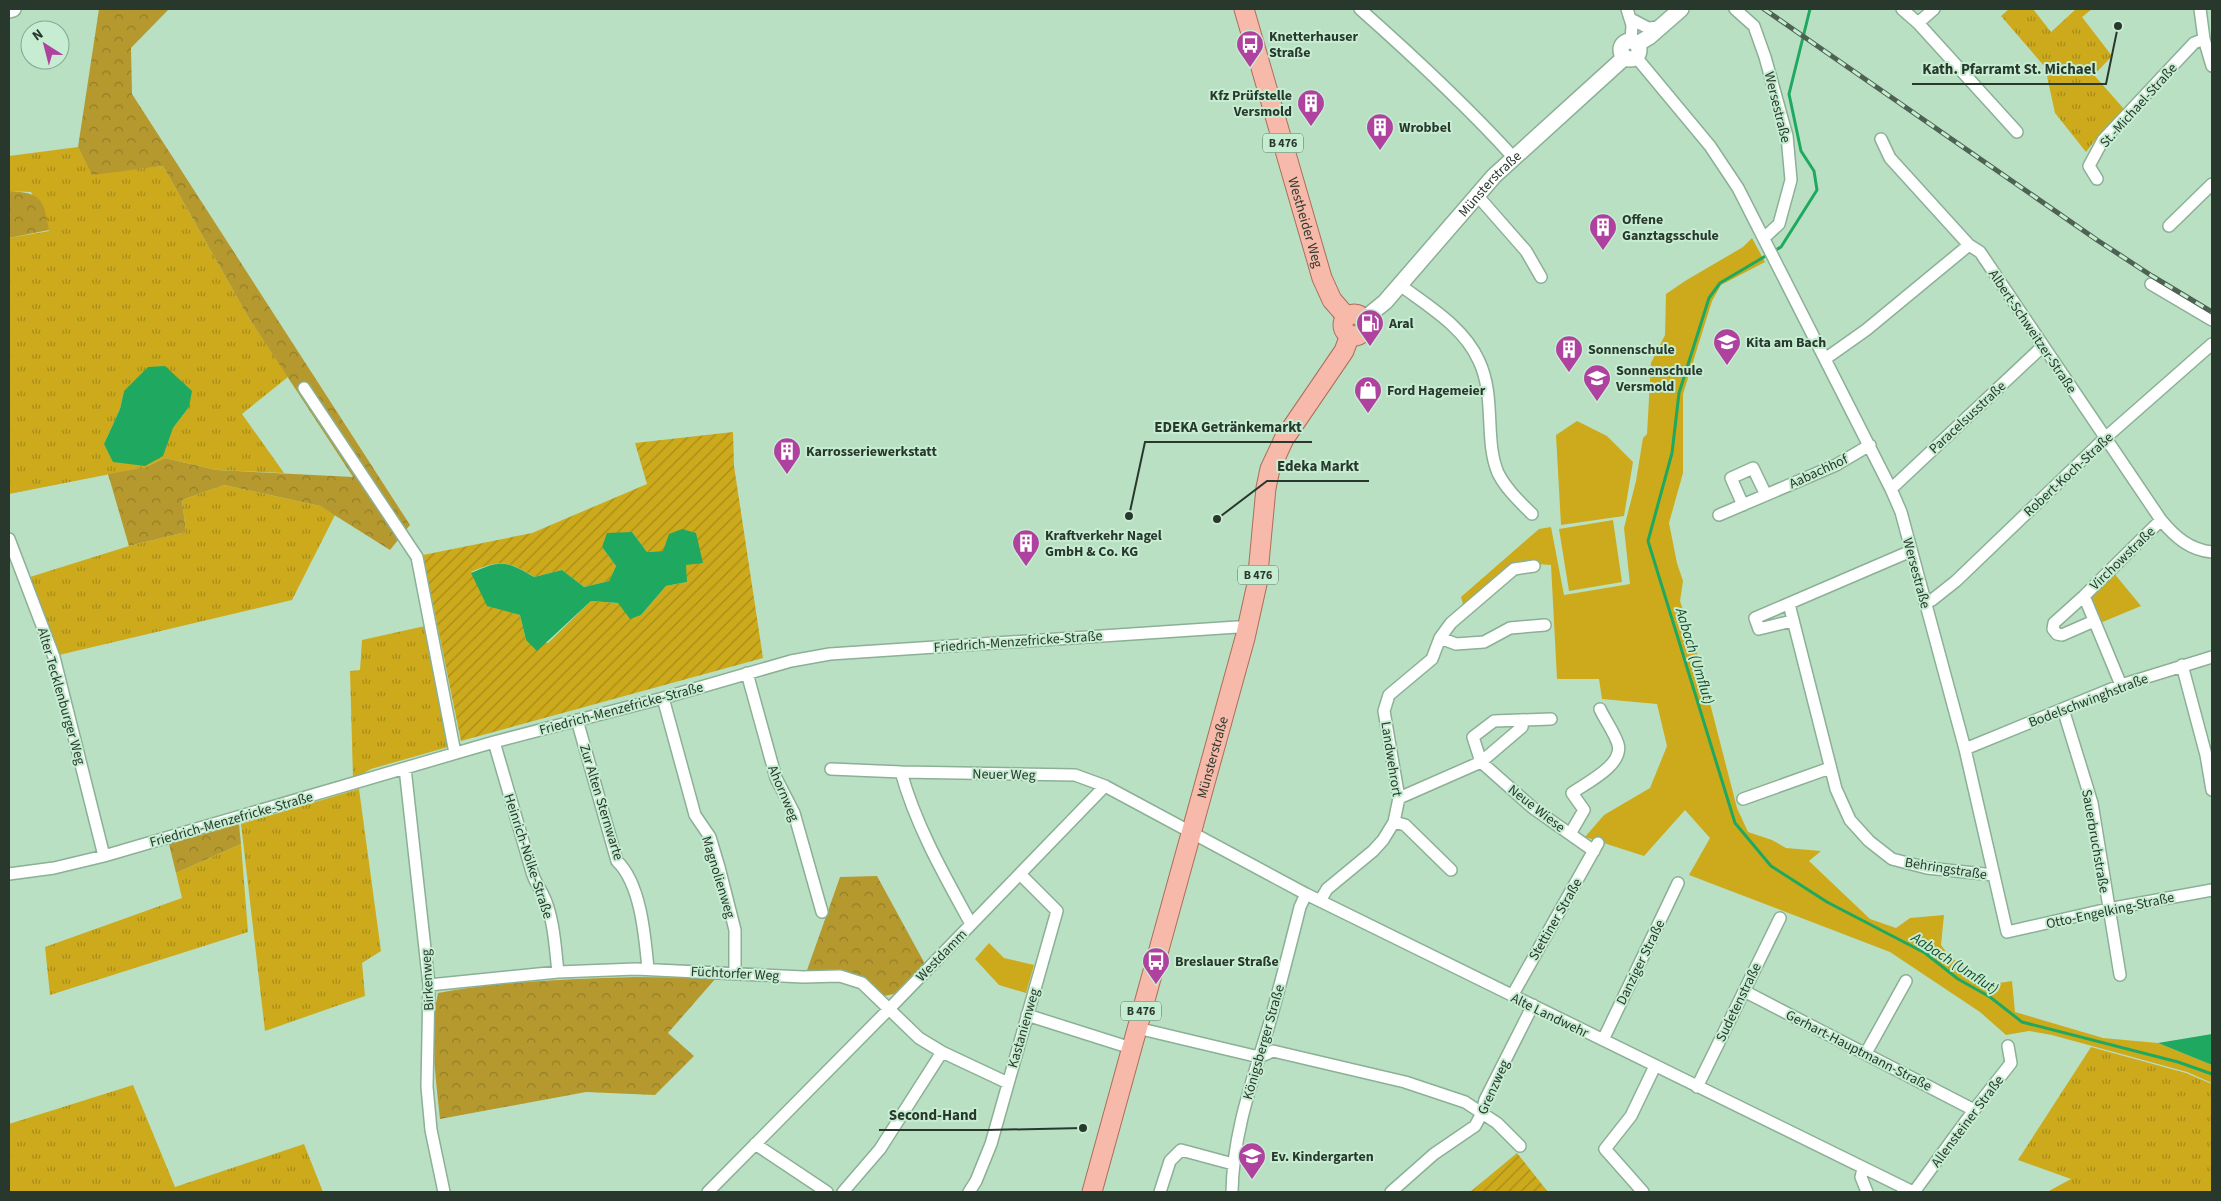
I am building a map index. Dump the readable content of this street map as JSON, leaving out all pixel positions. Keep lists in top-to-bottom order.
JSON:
{
  "streets": {
    "main road": ["B 476", "Münsterstraße", "Westheider Weg"],
    "street": [
      "St.-Michael-Straße",
      "Wersestraße",
      "Albert-Schweitzer-Straße",
      "Paracelsusstraße",
      "Aabachhof",
      "Robert-Koch-Straße",
      "Virchowstraße",
      "Friedrich-Menzefricke-Straße",
      "Alter Tecklenburger Weg",
      "Bodelschwinghstraße",
      "Landwehrort",
      "Neuer Weg",
      "Ahornweg",
      "Zur Alten Sternwarte",
      "Neue Wiese",
      "Sauerbruchstraße",
      "Heinrich-Nölke-Straße",
      "Behringstraße",
      "Magnolienweg",
      "Otto-Engelking-Straße",
      "Stettiner Straße",
      "Westdamm",
      "Danziger Straße",
      "Füchtorfer Weg",
      "Birkenweg",
      "Sudetenstraße",
      "Alte Landwehr",
      "Kastanienweg",
      "Königsberger Straße",
      "Gerhart-Hauptmann-Straße",
      "Grenzweg",
      "Allensteiner Straße"
    ]
  },
  "crossings": [
    ["Wersestraße", "Münsterstraße"],
    ["Wersestraße", "Paracelsusstraße"],
    ["Wersestraße", "Aabachhof"],
    ["Wersestraße", "Robert-Koch-Straße"],
    ["Wersestraße", "Bodelschwinghstraße"],
    ["Wersestraße", "Behringstraße"],
    ["Wersestraße", "Otto-Engelking-Straße"],
    ["Münsterstraße", "Westheider Weg"],
    ["Münsterstraße", "Friedrich-Menzefricke-Straße"],
    ["Münsterstraße", "Alte Landwehr"],
    ["Albert-Schweitzer-Straße", "Paracelsusstraße"],
    ["Albert-Schweitzer-Straße", "Robert-Koch-Straße"],
    ["Albert-Schweitzer-Straße", "Virchowstraße"],
    ["Virchowstraße", "Bodelschwinghstraße"],
    ["Friedrich-Menzefricke-Straße", "Alter Tecklenburger Weg"],
    ["Friedrich-Menzefricke-Straße", "Ahornweg"],
    ["Friedrich-Menzefricke-Straße", "Zur Alten Sternwarte"],
    ["Friedrich-Menzefricke-Straße", "Heinrich-Nölke-Straße"],
    ["Friedrich-Menzefricke-Straße", "Magnolienweg"],
    ["Friedrich-Menzefricke-Straße", "Birkenweg"],
    ["Bodelschwinghstraße", "Sauerbruchstraße"],
    ["Landwehrort", "Alte Landwehr"],
    ["Neuer Weg", "Westdamm"],
    ["Zur Alten Sternwarte", "Füchtorfer Weg"],
    ["Neue Wiese", "Stettiner Straße"],
    ["Sauerbruchstraße", "Otto-Engelking-Straße"],
    ["Heinrich-Nölke-Straße", "Füchtorfer Weg"],
    ["Magnolienweg", "Füchtorfer Weg"],
    ["Stettiner Straße", "Alte Landwehr"],
    ["Westdamm", "Füchtorfer Weg"],
    ["Westdamm", "Kastanienweg"],
    ["Danziger Straße", "Alte Landwehr"],
    ["Füchtorfer Weg", "Birkenweg"],
    ["Füchtorfer Weg", "Kastanienweg"],
    ["Sudetenstraße", "Alte Landwehr"],
    ["Sudetenstraße", "Gerhart-Hauptmann-Straße"],
    ["Alte Landwehr", "Königsberger Straße"],
    ["Alte Landwehr", "Grenzweg"],
    ["Alte Landwehr", "Allensteiner Straße"],
    ["Gerhart-Hauptmann-Straße", "Allensteiner Straße"]
  ],
  "water": ["Aabach (Umflut)"],
  "places": {
    "other": [
      "Kath. Pfarramt St. Michael",
      "EDEKA Getränkemarkt",
      "Edeka Markt",
      "Second-Hand"
    ],
    "bus stop": ["Knetterhauser Straße", "Breslauer Straße"],
    "building": [
      "Kfz Prüfstelle Versmold",
      "Wrobbel",
      "Offene Ganztagsschule",
      "Sonnenschule",
      "Karrosseriewerkstatt",
      "Kraftverkehr Nagel GmbH & Co. KG"
    ],
    "fuel station": ["Aral"],
    "school or university": ["Kita am Bach", "Sonnenschule Versmold", "Ev. Kindergarten"],
    "shop": ["Ford Hagemeier"]
  },
  "north": "top left"
}
